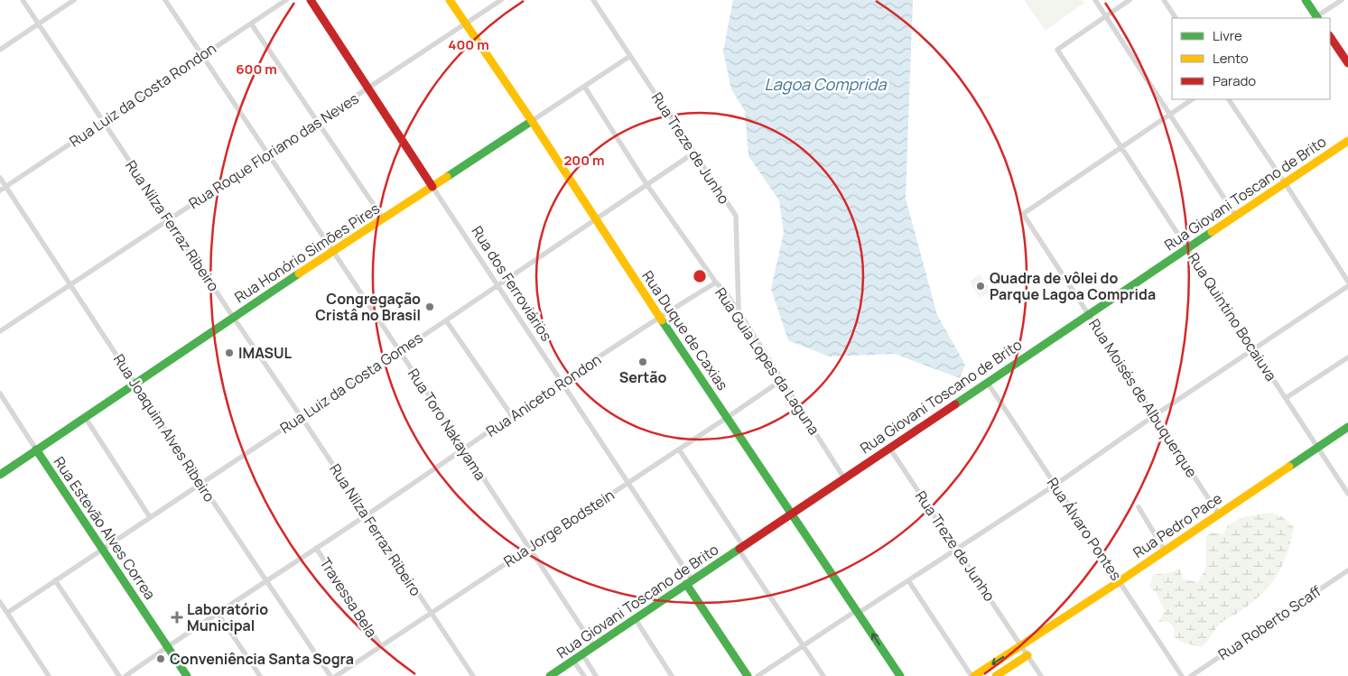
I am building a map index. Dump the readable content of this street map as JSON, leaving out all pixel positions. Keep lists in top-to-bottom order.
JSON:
{
  "streets": {
    "main road": [
      "Rua Giovani Toscano de Brito",
      "Rua Honório Simões Pires",
      "Rua dos Ferroviários",
      "Rua Duque de Caxias",
      "Rua Pedro Pace",
      "Rua Estevão Alves Correa"
    ],
    "street": [
      "Rua Luiz da Costa Rondon",
      "Rua Treze de Junho",
      "Rua Roque Floriano das Neves",
      "Rua Nilza Ferraz Ribeiro",
      "Rua Quintino Bocaiuva",
      "Rua Guia Lopes da Laguna",
      "Rua Luiz da Costa Gomes",
      "Rua Aniceto Rondon",
      "Rua Moisés de Albuquerque",
      "Rua Toro Nakayama",
      "Rua Joaquim Alves Ribeiro",
      "Rua Jorge Bodstein",
      "Rua Álvaro Pontes",
      "Travessa Bela",
      "Rua Roberto Scaff"
    ]
  },
  "crossings": [
    ["Rua Luiz da Costa Rondon", "Rua Nilza Ferraz Ribeiro"],
    ["Rua Luiz da Costa Rondon", "Rua Toro Nakayama"],
    ["Rua Luiz da Costa Rondon", "Rua Joaquim Alves Ribeiro"],
    ["Rua Treze de Junho", "Rua Giovani Toscano de Brito"],
    ["Rua Treze de Junho", "Rua Honório Simões Pires"],
    ["Rua Treze de Junho", "Rua Guia Lopes da Laguna"],
    ["Rua Treze de Junho", "Rua Luiz da Costa Gomes"],
    ["Rua Treze de Junho", "Rua Pedro Pace"],
    ["Rua Roque Floriano das Neves", "Rua Nilza Ferraz Ribeiro"],
    ["Rua Roque Floriano das Neves", "Rua dos Ferroviários"],
    ["Rua Roque Floriano das Neves", "Rua Duque de Caxias"],
    ["Rua Roque Floriano das Neves", "Rua Toro Nakayama"],
    ["Rua Roque Floriano das Neves", "Rua Joaquim Alves Ribeiro"],
    ["Rua Giovani Toscano de Brito", "Rua dos Ferroviários"],
    ["Rua Giovani Toscano de Brito", "Rua Quintino Bocaiuva"],
    ["Rua Giovani Toscano de Brito", "Rua Duque de Caxias"],
    ["Rua Giovani Toscano de Brito", "Rua Guia Lopes da Laguna"],
    ["Rua Giovani Toscano de Brito", "Rua Moisés de Albuquerque"],
    ["Rua Giovani Toscano de Brito", "Rua Toro Nakayama"],
    ["Rua Giovani Toscano de Brito", "Rua Álvaro Pontes"],
    ["Rua Nilza Ferraz Ribeiro", "Rua Honório Simões Pires"],
    ["Rua Nilza Ferraz Ribeiro", "Rua Luiz da Costa Gomes"],
    ["Rua Nilza Ferraz Ribeiro", "Rua Aniceto Rondon"],
    ["Rua Nilza Ferraz Ribeiro", "Rua Jorge Bodstein"],
    ["Rua Honório Simões Pires", "Rua dos Ferroviários"],
    ["Rua Honório Simões Pires", "Rua Duque de Caxias"],
    ["Rua Honório Simões Pires", "Rua Guia Lopes da Laguna"],
    ["Rua Honório Simões Pires", "Rua Toro Nakayama"],
    ["Rua Honório Simões Pires", "Rua Joaquim Alves Ribeiro"],
    ["Rua Honório Simões Pires", "Rua Estevão Alves Correa"],
    ["Rua dos Ferroviários", "Rua Luiz da Costa Gomes"],
    ["Rua dos Ferroviários", "Rua Aniceto Rondon"],
    ["Rua dos Ferroviários", "Rua Jorge Bodstein"],
    ["Rua Quintino Bocaiuva", "Rua Moisés de Albuquerque"],
    ["Rua Quintino Bocaiuva", "Rua Pedro Pace"],
    ["Rua Duque de Caxias", "Rua Luiz da Costa Gomes"],
    ["Rua Duque de Caxias", "Rua Aniceto Rondon"],
    ["Rua Duque de Caxias", "Rua Jorge Bodstein"],
    ["Rua Guia Lopes da Laguna", "Rua Luiz da Costa Gomes"],
    ["Rua Guia Lopes da Laguna", "Rua Aniceto Rondon"],
    ["Rua Guia Lopes da Laguna", "Rua Jorge Bodstein"],
    ["Rua Luiz da Costa Gomes", "Rua Toro Nakayama"],
    ["Rua Luiz da Costa Gomes", "Rua Joaquim Alves Ribeiro"],
    ["Rua Luiz da Costa Gomes", "Rua Estevão Alves Correa"],
    ["Rua Aniceto Rondon", "Rua Toro Nakayama"],
    ["Rua Aniceto Rondon", "Rua Joaquim Alves Ribeiro"],
    ["Rua Aniceto Rondon", "Rua Estevão Alves Correa"],
    ["Rua Aniceto Rondon", "Travessa Bela"],
    ["Rua Moisés de Albuquerque", "Rua Pedro Pace"],
    ["Rua Toro Nakayama", "Rua Jorge Bodstein"],
    ["Rua Pedro Pace", "Rua Álvaro Pontes"],
    ["Rua Jorge Bodstein", "Travessa Bela"]
  ],
  "water": ["Lagoa Comprida"],
  "places": {
    "other": [
      "Quadra de vôlei do Parque Lagoa Comprida",
      "Congregação Cristâ no Brasil",
      "IMASUL",
      "Sertão",
      "Conveniência Santa Sogra"
    ],
    "health": ["Laboratório Municipal"]
  },
  "legend": ["Livre", "Lento", "Parado"],
  "rings": ["400 m", "600 m", "200 m"]
}
